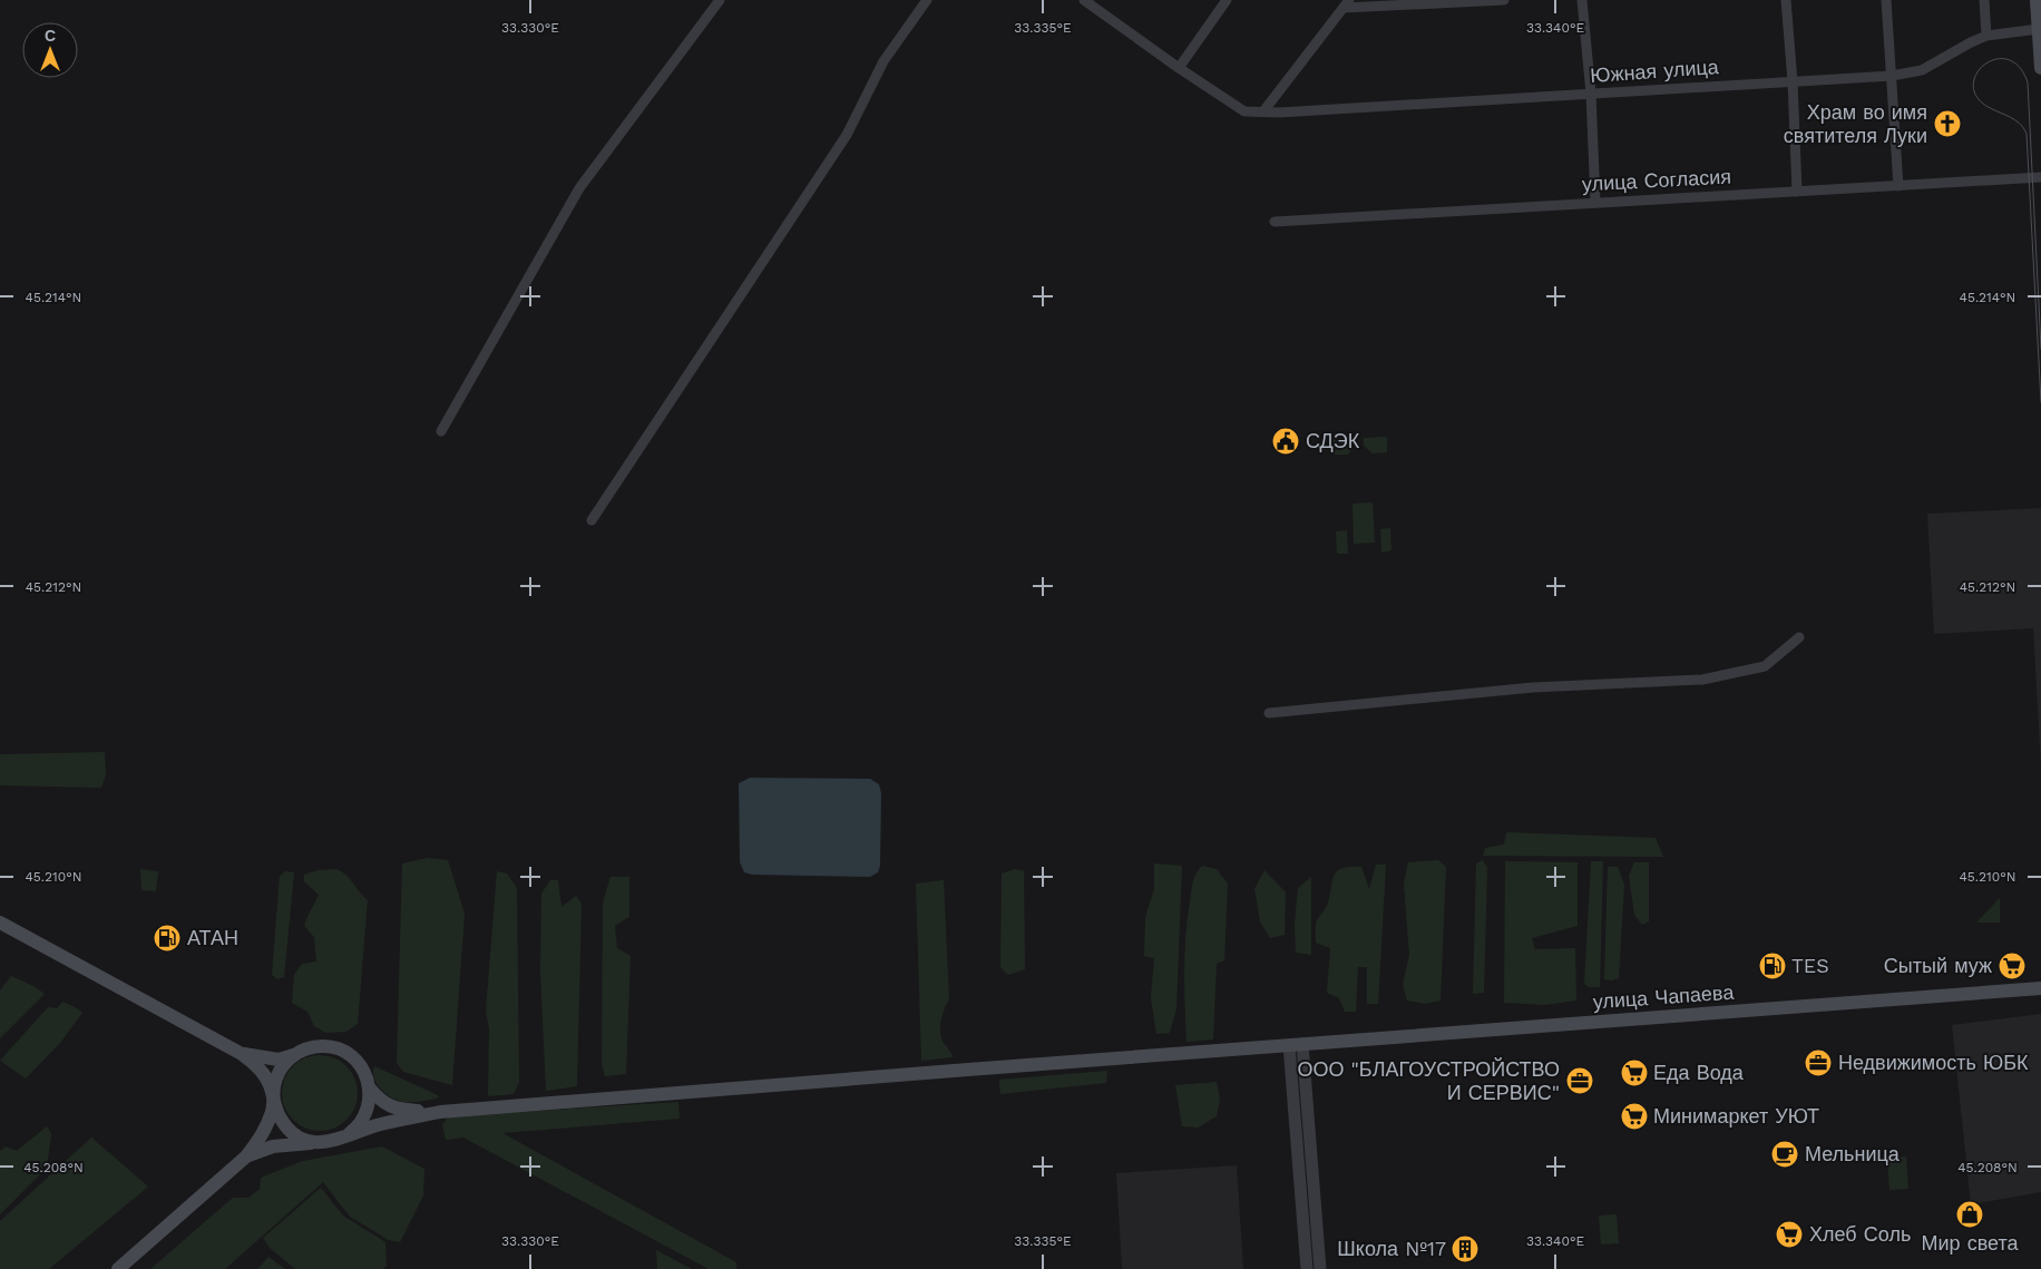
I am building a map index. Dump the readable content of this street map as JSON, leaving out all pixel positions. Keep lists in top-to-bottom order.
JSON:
{
  "streets": {
    "main road": ["улица Чапаева"],
    "street": ["Южная улица", "улица Согласия"]
  },
  "places": {
    "church": ["Храм во имя святителя Луки"],
    "public building": ["СДЭК"],
    "fuel station": ["АТАН", "TES"],
    "supermarket": [
      "Сытый муж",
      "Еда Вода",
      "Минимаркет УЮТ",
      "Хлеб Соль"
    ],
    "office": ["Недвижимость ЮБК", "ООО \"БЛАГОУСТРОЙСТВО И СЕРВИС\""],
    "cafe": ["Мельница"],
    "shop": ["Мир света"],
    "building": ["Школа №17"]
  },
  "north": "top",
  "coordinates": [
    "33.330°E",
    "33.335°E",
    "33.340°E",
    "45.214°N",
    "45.212°N",
    "45.210°N",
    "45.208°N"
  ]
}
